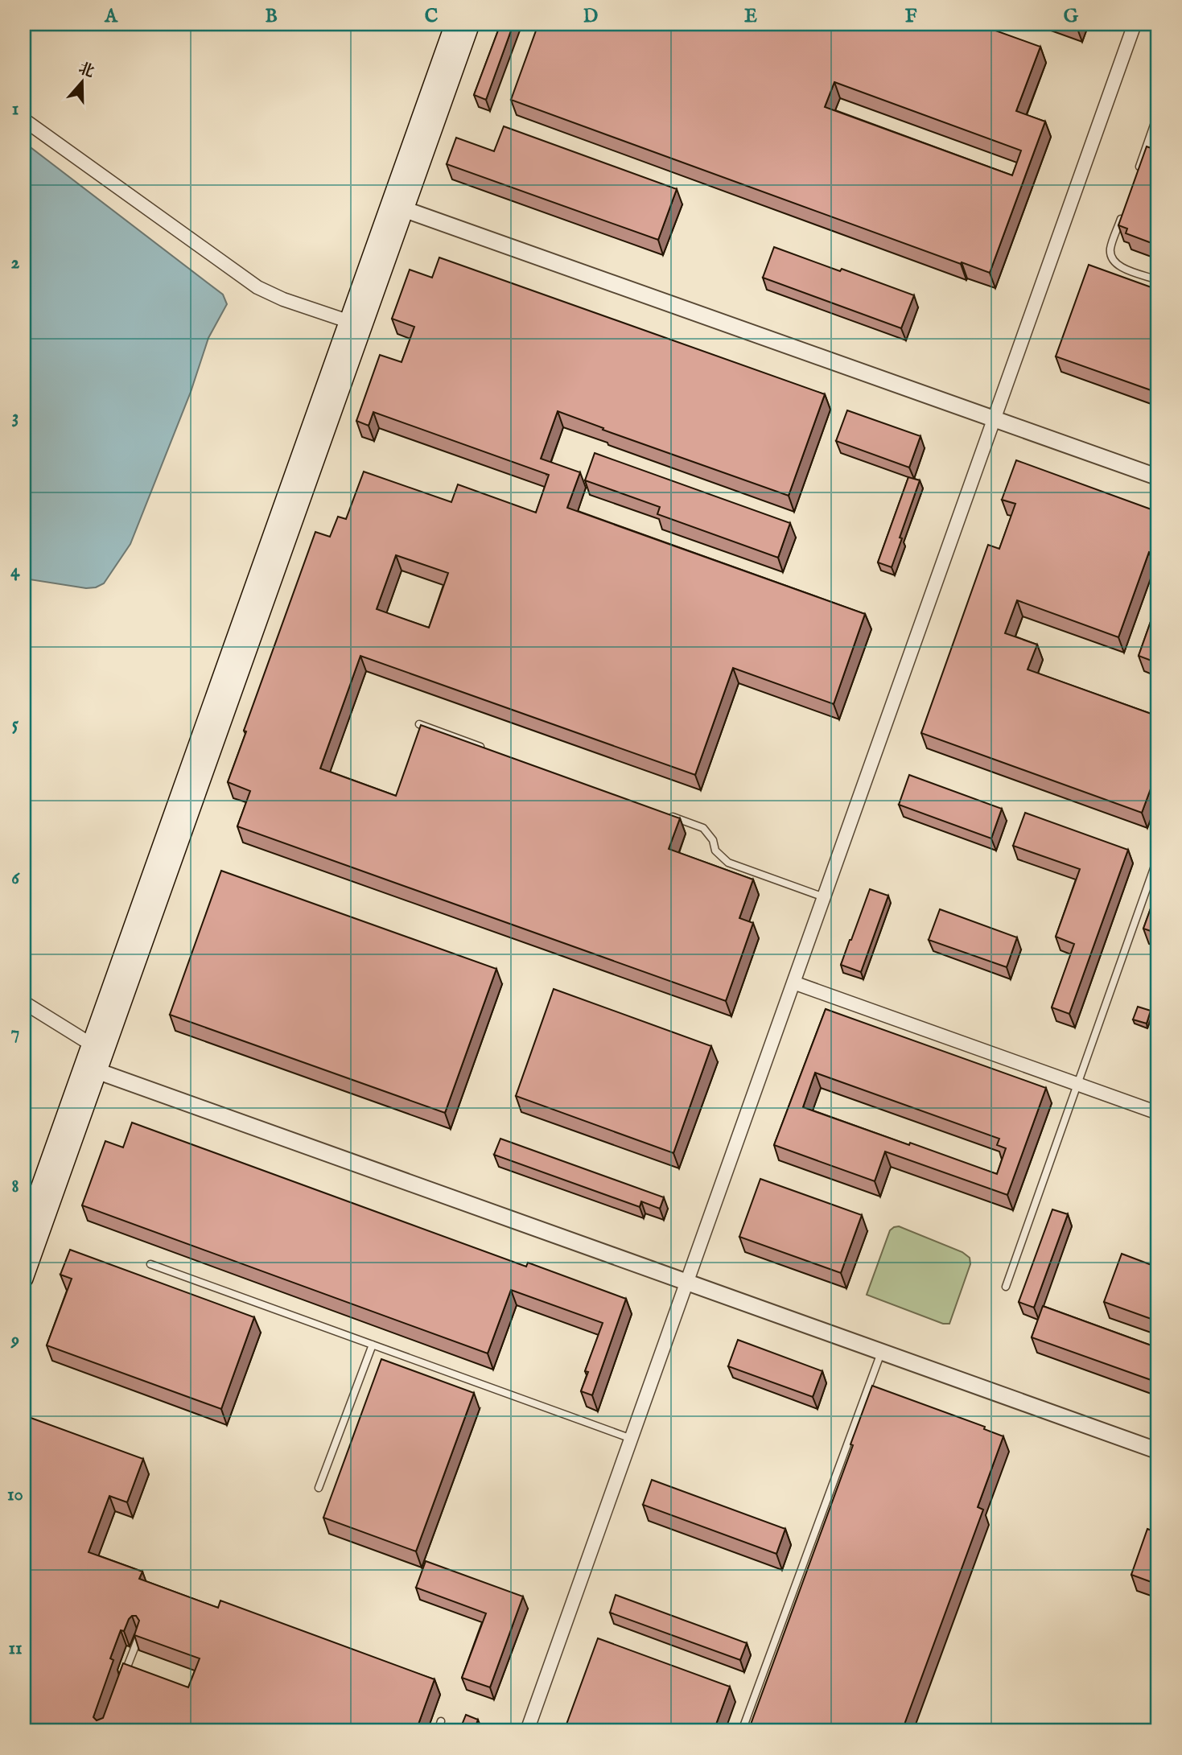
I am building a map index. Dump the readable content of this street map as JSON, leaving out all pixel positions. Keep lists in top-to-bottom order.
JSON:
{
  "north": "top",
  "grid": {
    "columns": [
      "A",
      "B",
      "C",
      "D",
      "E",
      "F",
      "G"
    ],
    "rows": [
      "1",
      "2",
      "3",
      "4",
      "5",
      "6",
      "7",
      "8",
      "9",
      "10",
      "11"
    ]
  }
}
